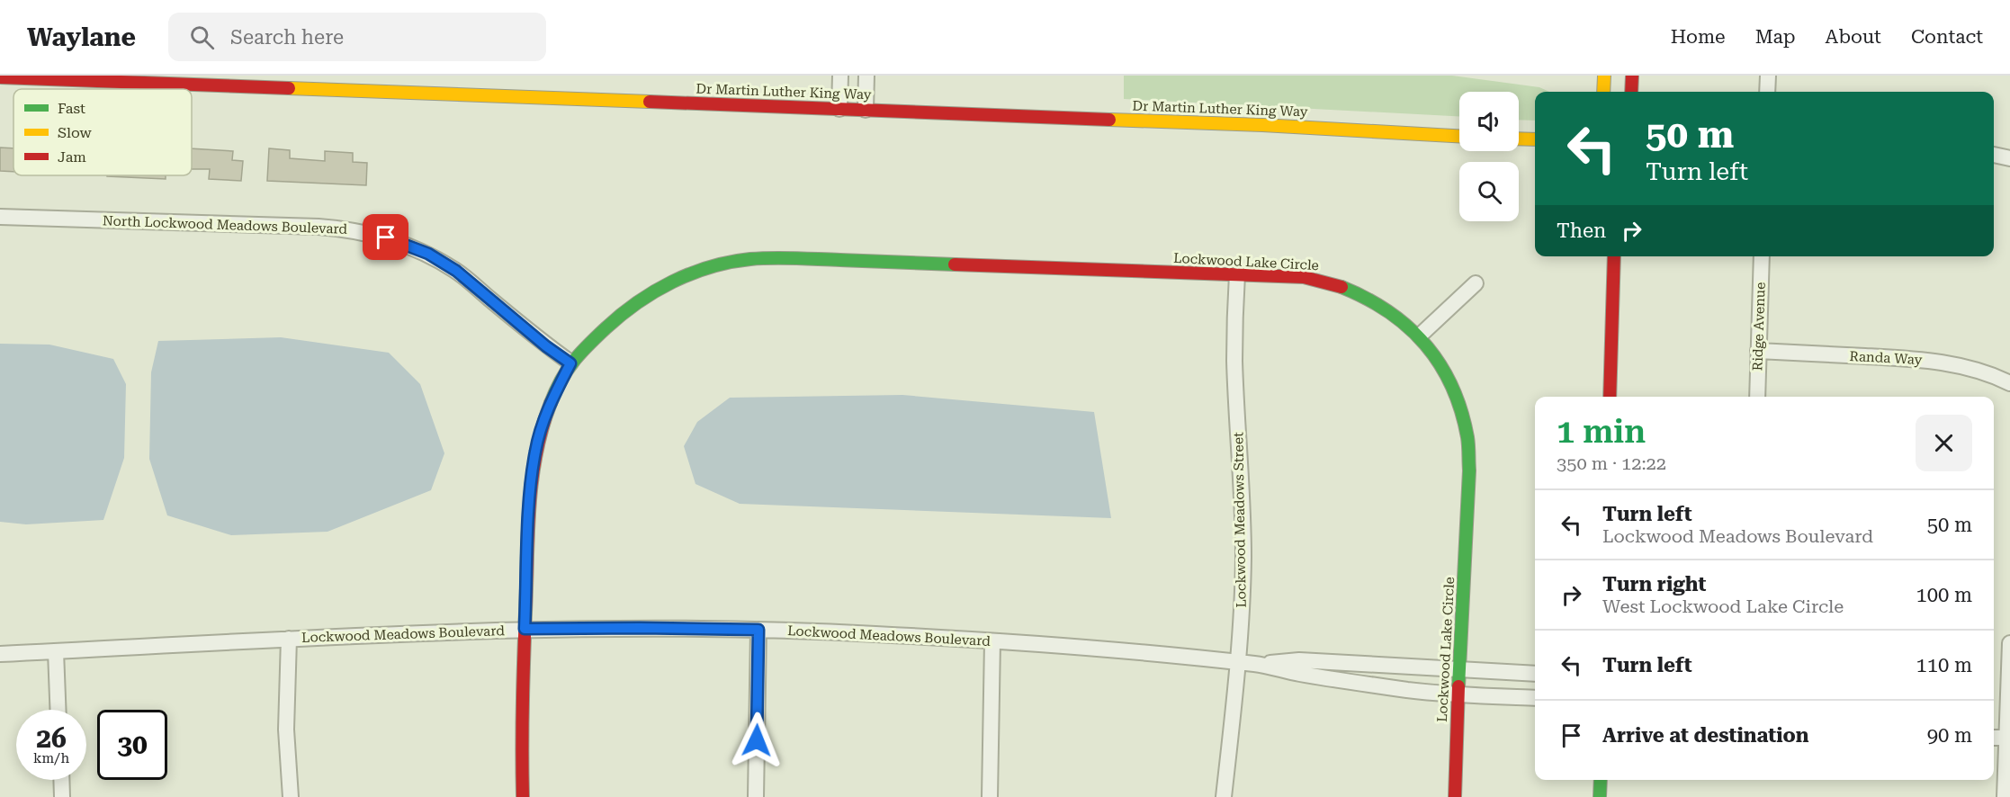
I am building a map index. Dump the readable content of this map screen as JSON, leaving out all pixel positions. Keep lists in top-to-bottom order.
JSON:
{
  "streets": {
    "street": [
      "Dr Martin Luther King Way",
      "North Lockwood Meadows Boulevard",
      "Lockwood Lake Circle",
      "Ridge Avenue",
      "Randa Way",
      "Lockwood Meadows Street",
      "Lockwood Meadows Boulevard"
    ]
  },
  "crossings": [
    ["North Lockwood Meadows Boulevard", "Lockwood Lake Circle"],
    ["Lockwood Lake Circle", "Lockwood Meadows Street"],
    ["Lockwood Lake Circle", "Lockwood Meadows Boulevard"],
    ["Ridge Avenue", "Randa Way"],
    ["Lockwood Meadows Street", "Lockwood Meadows Boulevard"]
  ],
  "legend": ["Fast", "Slow", "Jam"],
  "page": {
    "header": "Waylane",
    "search": "Search here",
    "nav": [
      "Home",
      "Map",
      "About",
      "Contact"
    ],
    "turn": ["50 m", "Turn left"],
    "then": "Then",
    "heading": ["1 min", "350 m · 12:22"],
    "list": [
      {
        "name": "Turn left",
        "note": "Lockwood Meadows Boulevard",
        "value": "50 m"
      },
      {
        "name": "Turn right",
        "note": "West Lockwood Lake Circle",
        "value": "100 m"
      },
      {
        "name": "Turn left",
        "value": "110 m"
      },
      {
        "name": "Arrive at destination",
        "value": "90 m"
      }
    ],
    "speed": "26 km/h",
    "limit": "30"
  }
}
